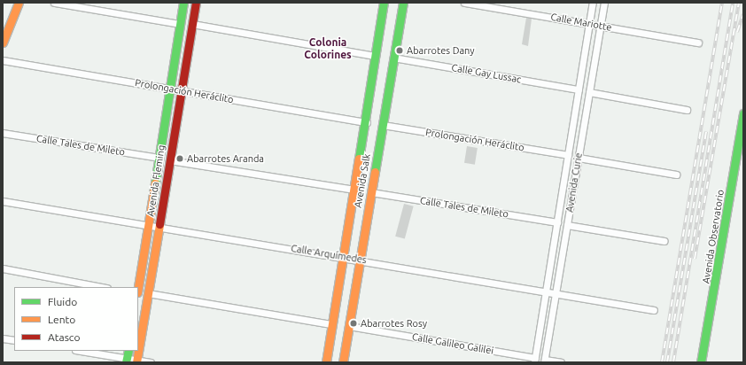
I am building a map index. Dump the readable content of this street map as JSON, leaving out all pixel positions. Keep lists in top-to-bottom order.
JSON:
{
  "streets": {
    "street": [
      "Calle Mariotte",
      "Calle Gay Lussac",
      "Prolongación Heráclito",
      "Calle Tales de Mileto",
      "Avenida Fleming",
      "Avenida Salk",
      "Avenida Curie",
      "Avenida Observatorio",
      "Calle Arquímedes",
      "Calle Galileo Galilei"
    ]
  },
  "crossings": [
    ["Calle Mariotte", "Avenida Curie"],
    ["Calle Gay Lussac", "Avenida Salk"],
    ["Calle Gay Lussac", "Avenida Curie"],
    ["Prolongación Heráclito", "Avenida Fleming"],
    ["Prolongación Heráclito", "Avenida Salk"],
    ["Prolongación Heráclito", "Avenida Curie"],
    ["Calle Tales de Mileto", "Avenida Fleming"],
    ["Calle Tales de Mileto", "Avenida Salk"],
    ["Calle Tales de Mileto", "Avenida Curie"],
    ["Avenida Fleming", "Calle Arquímedes"],
    ["Avenida Salk", "Calle Arquímedes"],
    ["Avenida Salk", "Calle Galileo Galilei"],
    ["Avenida Curie", "Calle Arquímedes"],
    ["Avenida Curie", "Calle Galileo Galilei"]
  ],
  "districts": ["Colonia Colorines"],
  "places": ["Abarrotes Dany", "Abarrotes Aranda", "Abarrotes Rosy"],
  "legend": ["Fluido", "Lento", "Atasco"]
}
